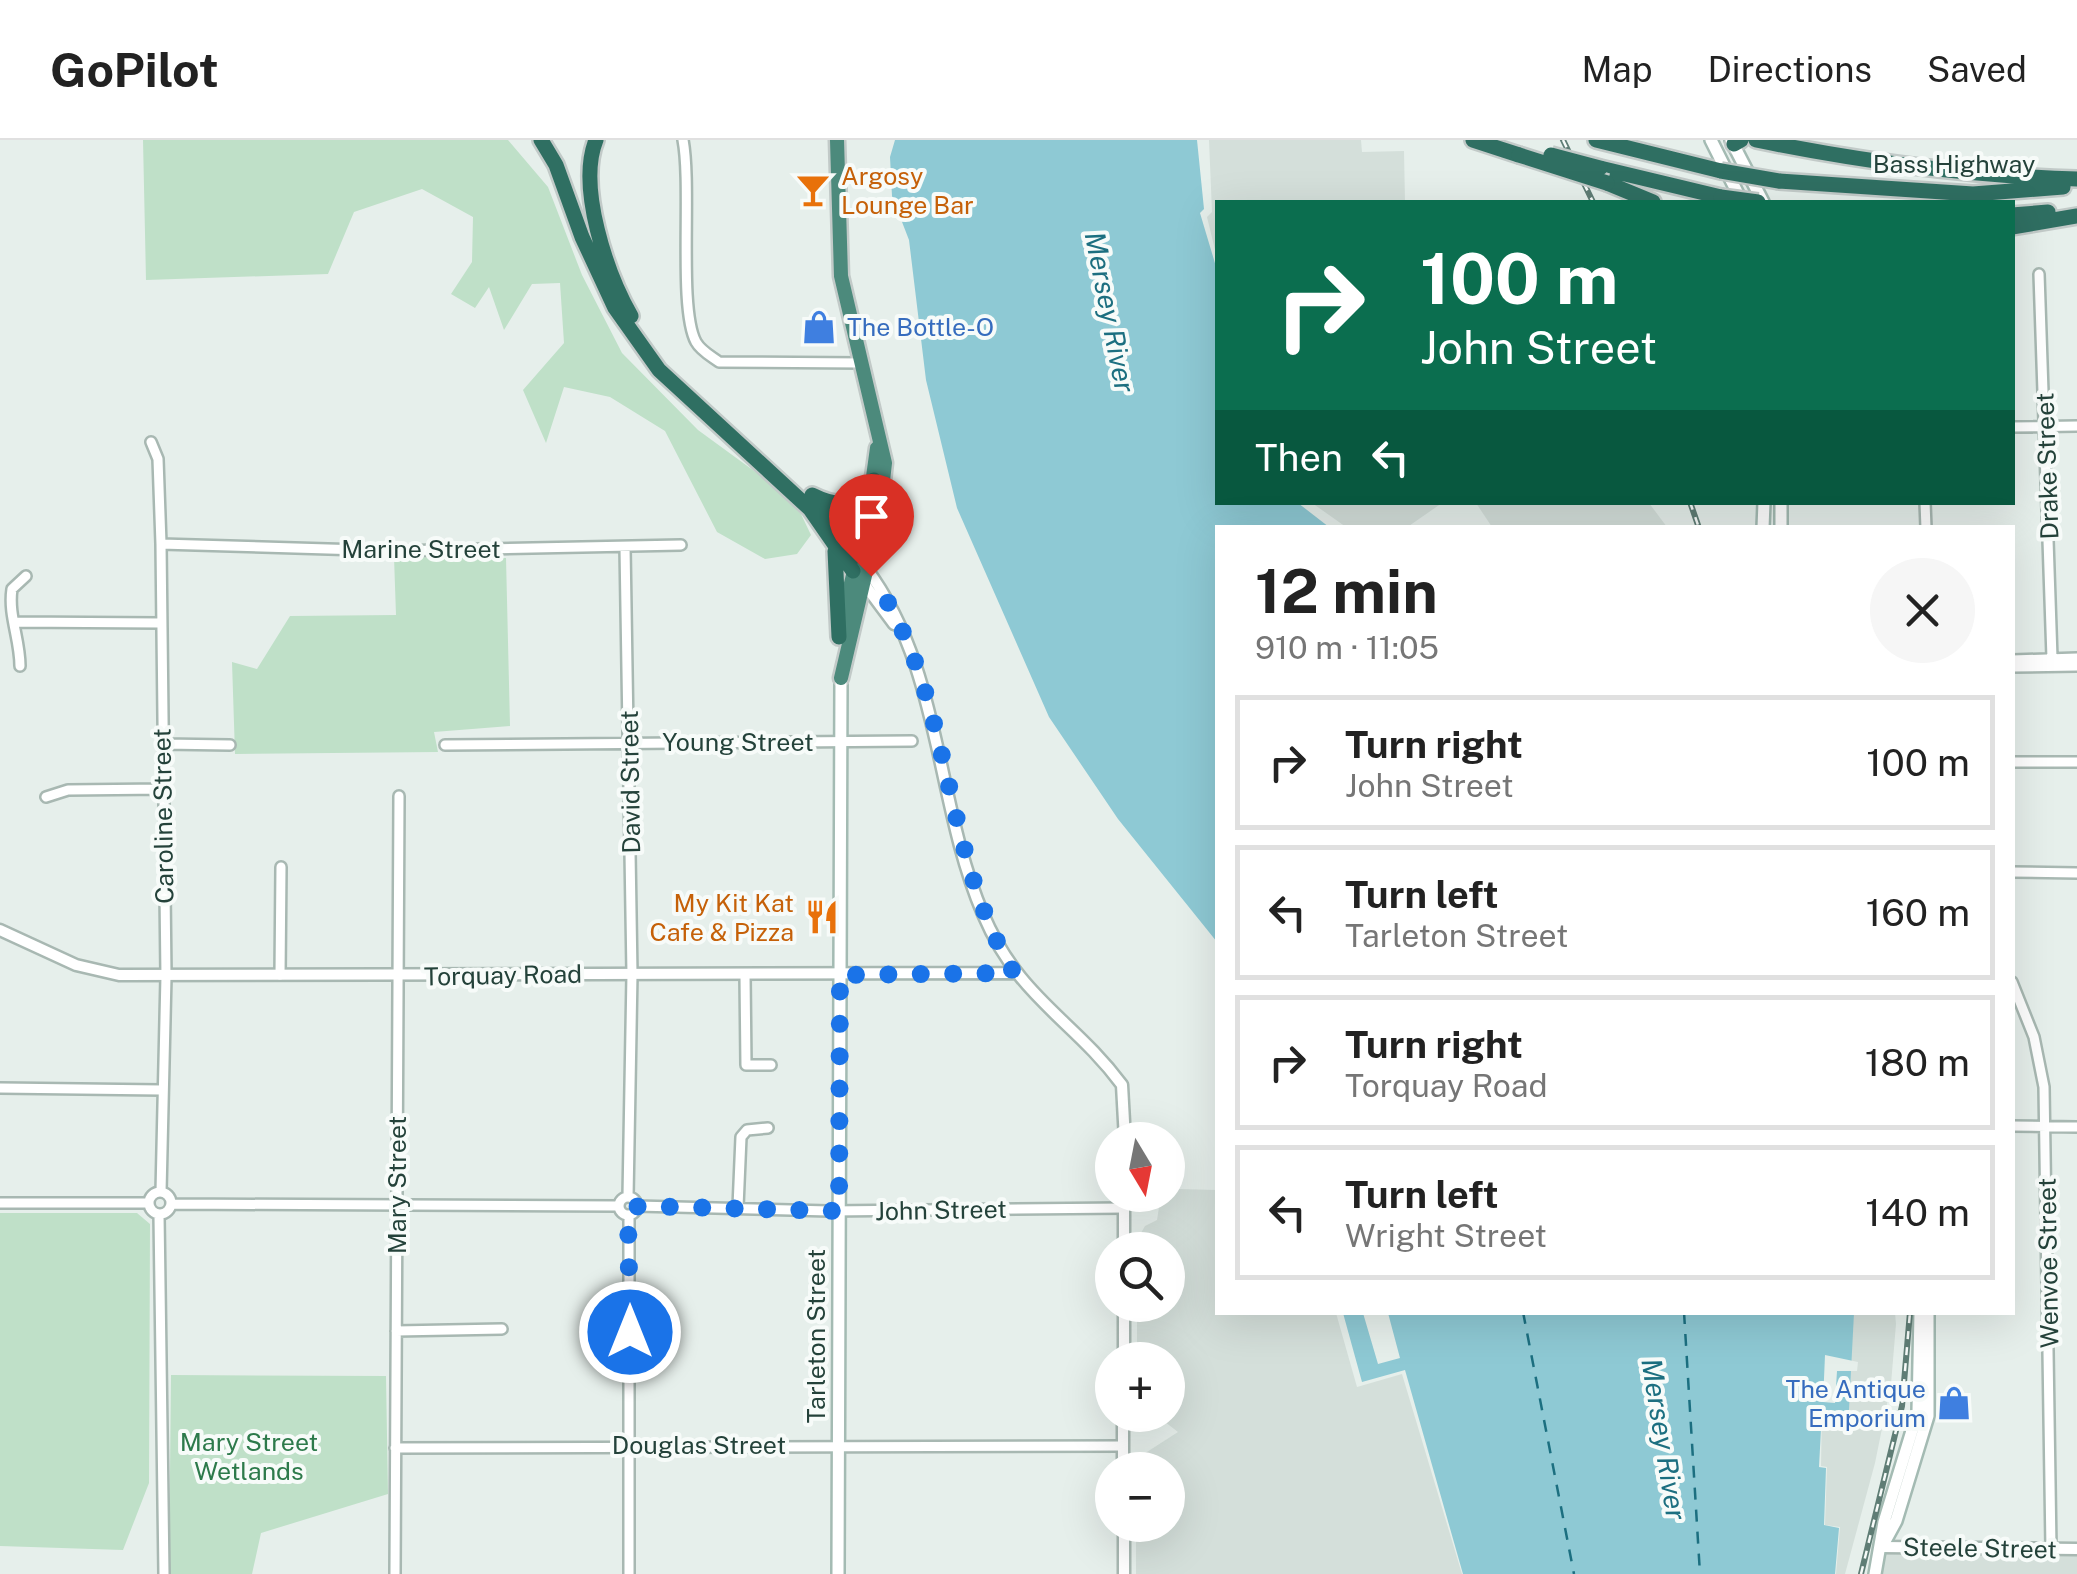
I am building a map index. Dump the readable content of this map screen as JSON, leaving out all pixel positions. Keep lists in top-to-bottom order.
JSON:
{
  "streets": {
    "highway": ["Bass Highway", "Tarleton Street"],
    "street": [
      "Drake Street",
      "Marine Street",
      "Young Street",
      "David Street",
      "Caroline Street",
      "Torquay Road",
      "Mary Street",
      "John Street",
      "Wenvoe Street",
      "Douglas Street",
      "Steele Street"
    ]
  },
  "crossings": [
    ["Marine Street", "David Street"],
    ["Marine Street", "Caroline Street"],
    ["Young Street", "David Street"],
    ["Young Street", "Tarleton Street"],
    ["David Street", "Torquay Road"],
    ["Caroline Street", "Torquay Road"],
    ["Torquay Road", "Mary Street"],
    ["Torquay Road", "Tarleton Street"],
    ["Mary Street", "Douglas Street"],
    ["John Street", "Tarleton Street"],
    ["Wenvoe Street", "Steele Street"],
    ["Tarleton Street", "Douglas Street"]
  ],
  "water": ["Mersey River"],
  "parks": ["Mary Street Wetlands"],
  "places": {
    "bar": ["Argosy Lounge Bar"],
    "shop": ["The Bottle-O", "The Antique Emporium"],
    "restaurant": ["My Kit Kat Cafe & Pizza"]
  },
  "north": "bottom",
  "page": {
    "header": "GoPilot",
    "nav": ["Map", "Directions", "Saved"],
    "turn": ["100 m", "John Street"],
    "then": "Then",
    "heading": ["12 min", "910 m · 11:05"],
    "list": [
      {
        "name": "Turn right",
        "note": "John Street",
        "value": "100 m"
      },
      {
        "name": "Turn left",
        "note": "Tarleton Street",
        "value": "160 m"
      },
      {
        "name": "Turn right",
        "note": "Torquay Road",
        "value": "180 m"
      },
      {
        "name": "Turn left",
        "note": "Wright Street",
        "value": "140 m"
      }
    ],
    "map_buttons": ["+", "−"]
  }
}
